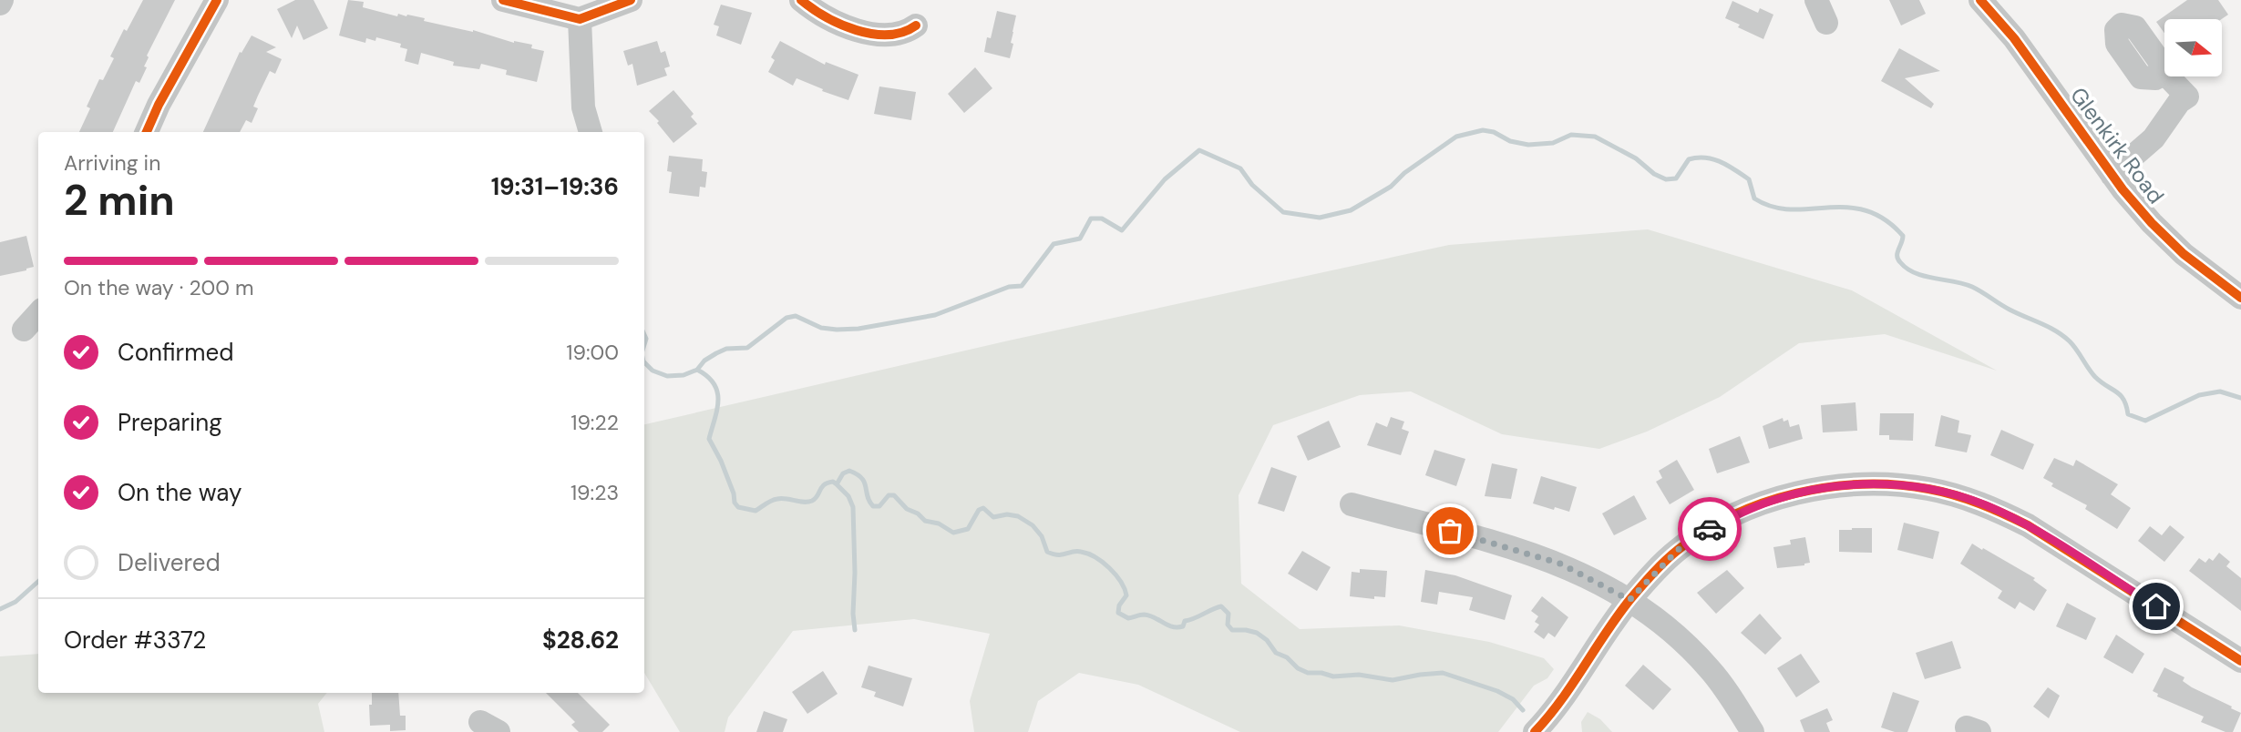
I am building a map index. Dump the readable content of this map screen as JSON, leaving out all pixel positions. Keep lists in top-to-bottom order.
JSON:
{
  "streets": {
    "street": ["Glenkirk Road"]
  },
  "north": "right",
  "page": {
    "heading": ["2 min", "Arriving in", "19:31–19:36"],
    "panel": ["Order #3372", "$28.62"],
    "bar": "On the way · 200 m",
    "list": [
      ["Confirmed", "19:00"],
      ["Preparing", "19:22"],
      ["On the way", "19:23"],
      "Delivered"
    ]
  }
}
